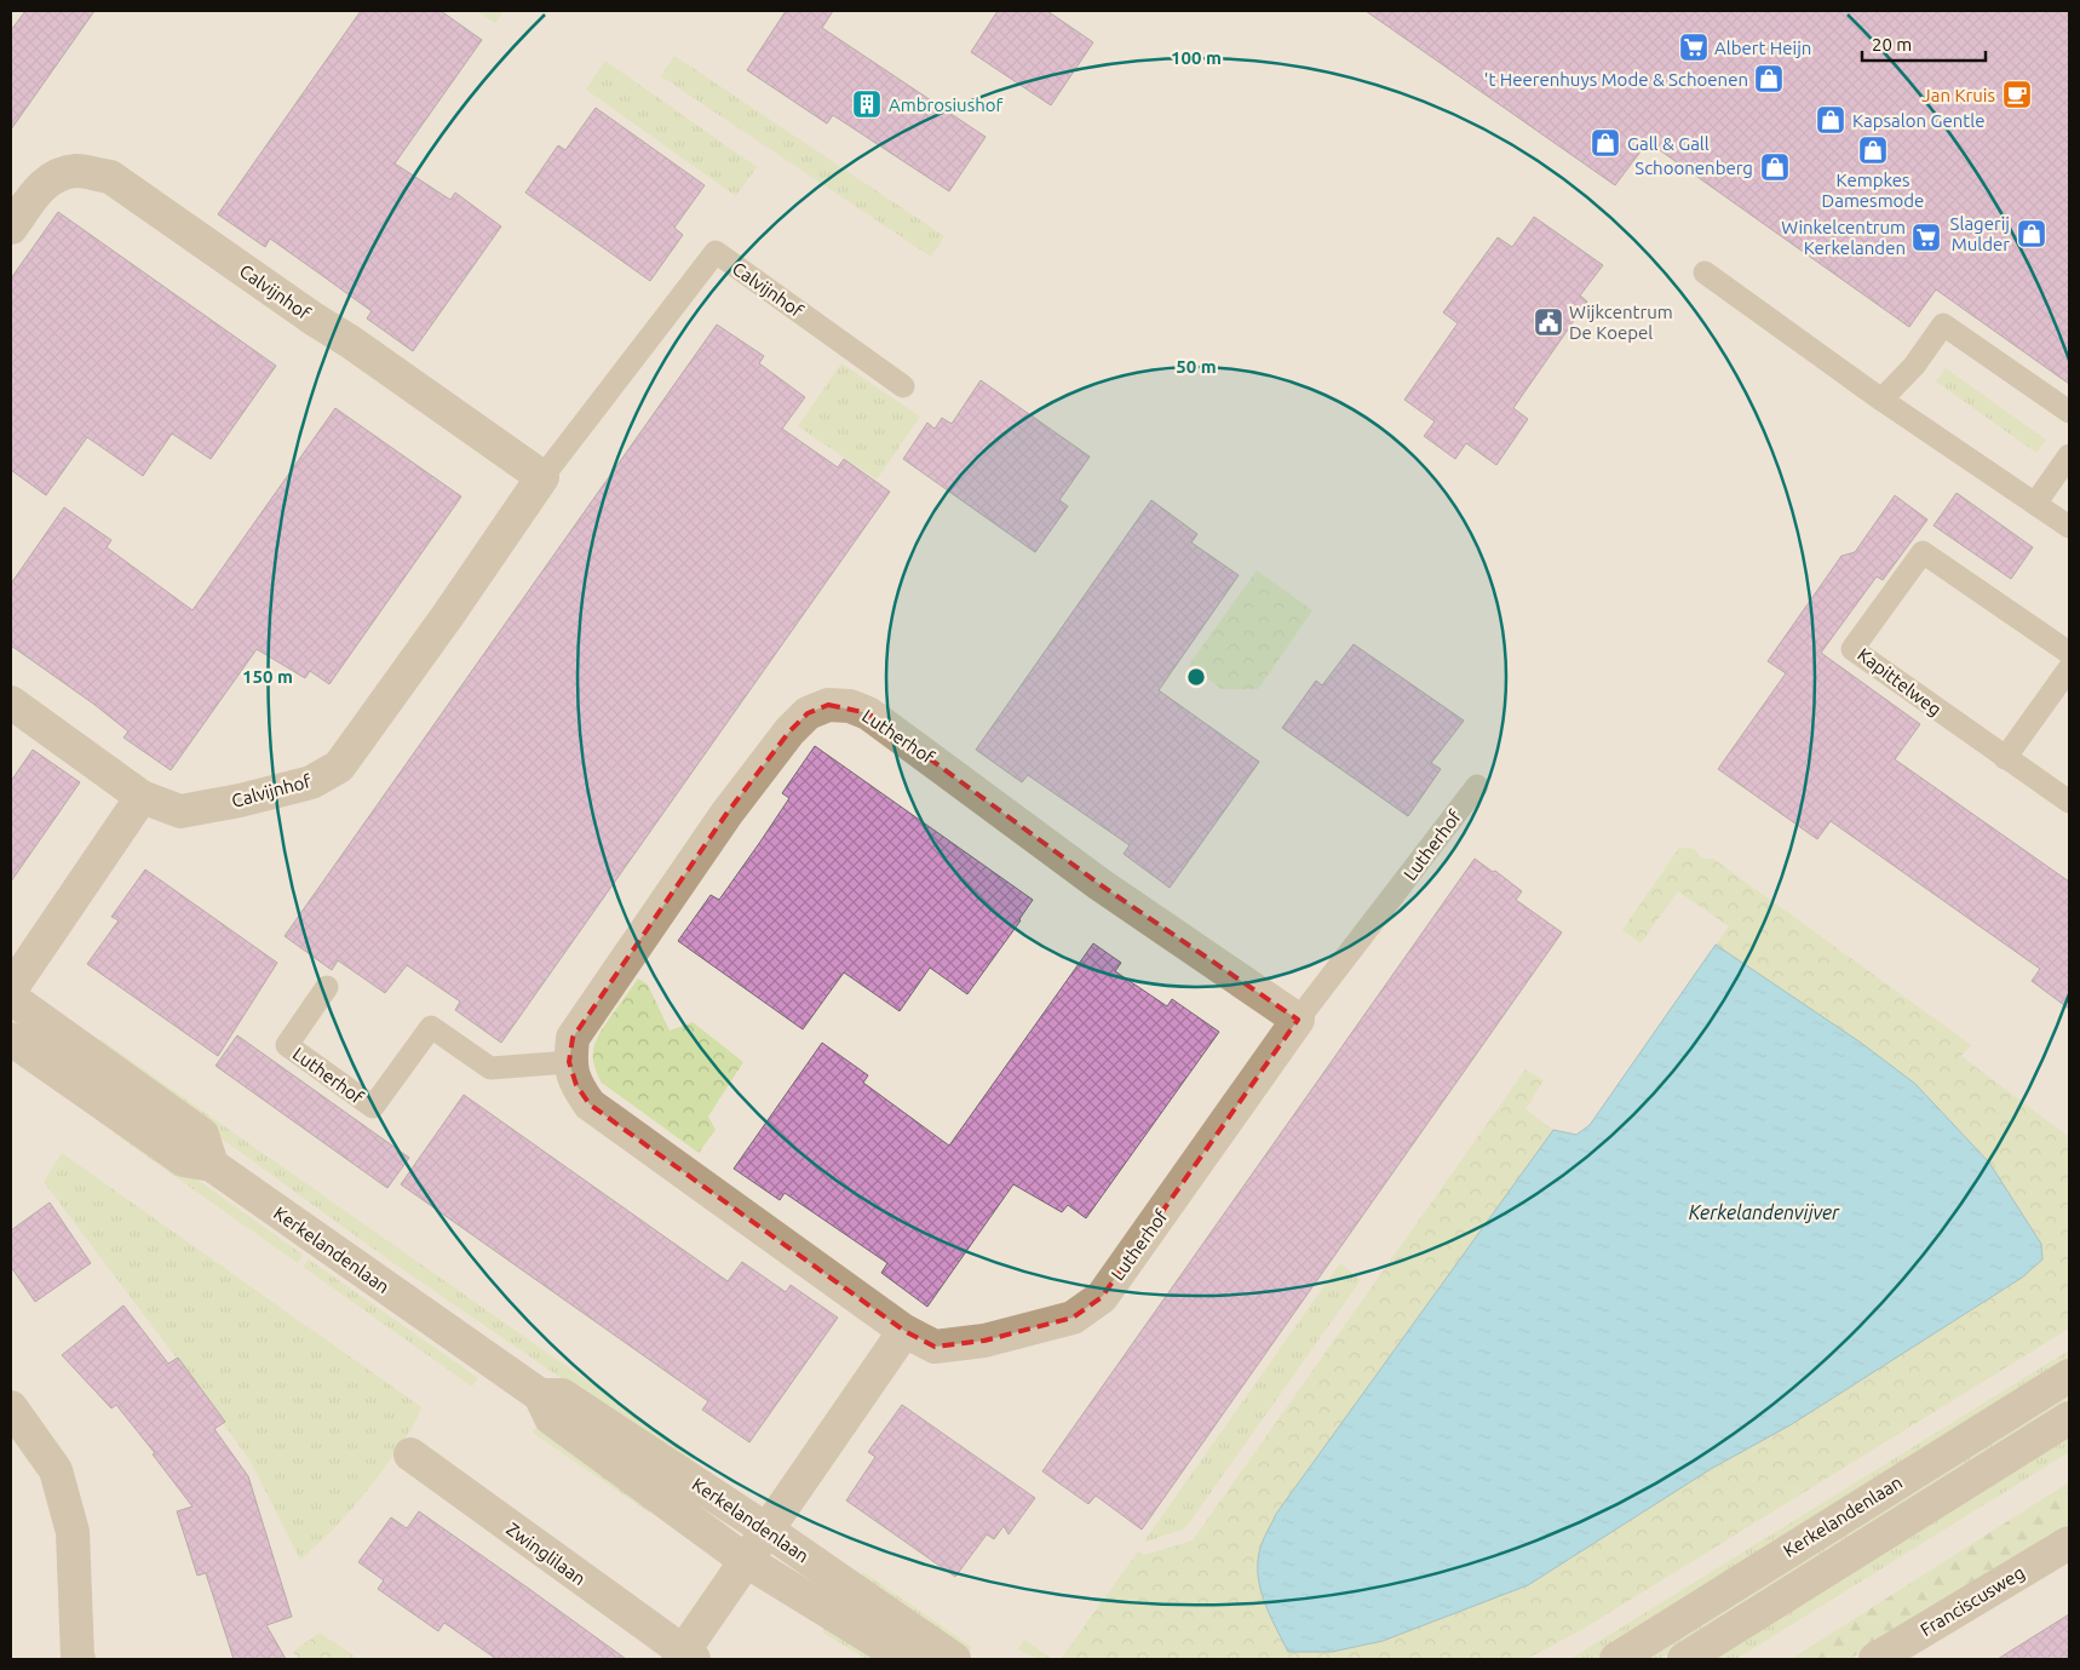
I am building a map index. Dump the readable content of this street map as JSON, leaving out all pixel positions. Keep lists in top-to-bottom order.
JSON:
{
  "streets": {
    "street": [
      "Calvijnhof",
      "Lutherhof",
      "Kerkelandenlaan",
      "Zwinglilaan",
      "Franciscusweg"
    ],
    "lane": ["Kapittelweg"]
  },
  "crossings": [
    ["Kerkelandenlaan", "Zwinglilaan"]
  ],
  "water": ["Kerkelandenvijver"],
  "places": {
    "supermarket": ["Albert Heijn", "Winkelcentrum Kerkelanden"],
    "shop": [
      "'t Heerenhuys Mode & Schoenen",
      "Kapsalon Gentle",
      "Gall & Gall",
      "Kempkes Damesmode",
      "Schoonenberg",
      "Slagerij Mulder"
    ],
    "cafe": ["Jan Kruis"],
    "building": ["Ambrosiushof"],
    "public building": ["Wijkcentrum De Koepel"]
  },
  "scale_bar": "20 m",
  "rings": ["100 m", "50 m", "150 m"]
}
